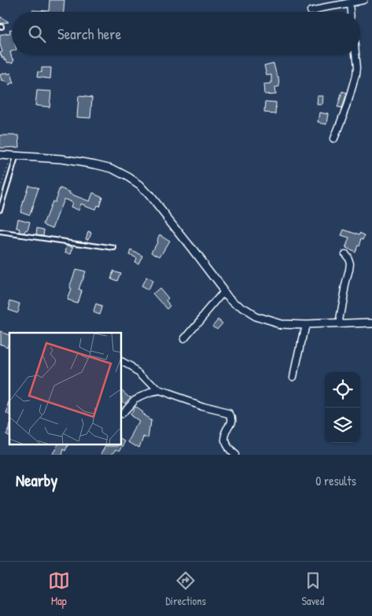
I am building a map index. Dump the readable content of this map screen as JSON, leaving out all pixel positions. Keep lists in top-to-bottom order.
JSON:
{
  "page": {
    "search": "Search here",
    "heading": ["Nearby", "0 results"],
    "nav": ["Map", "Directions", "Saved"]
  }
}
